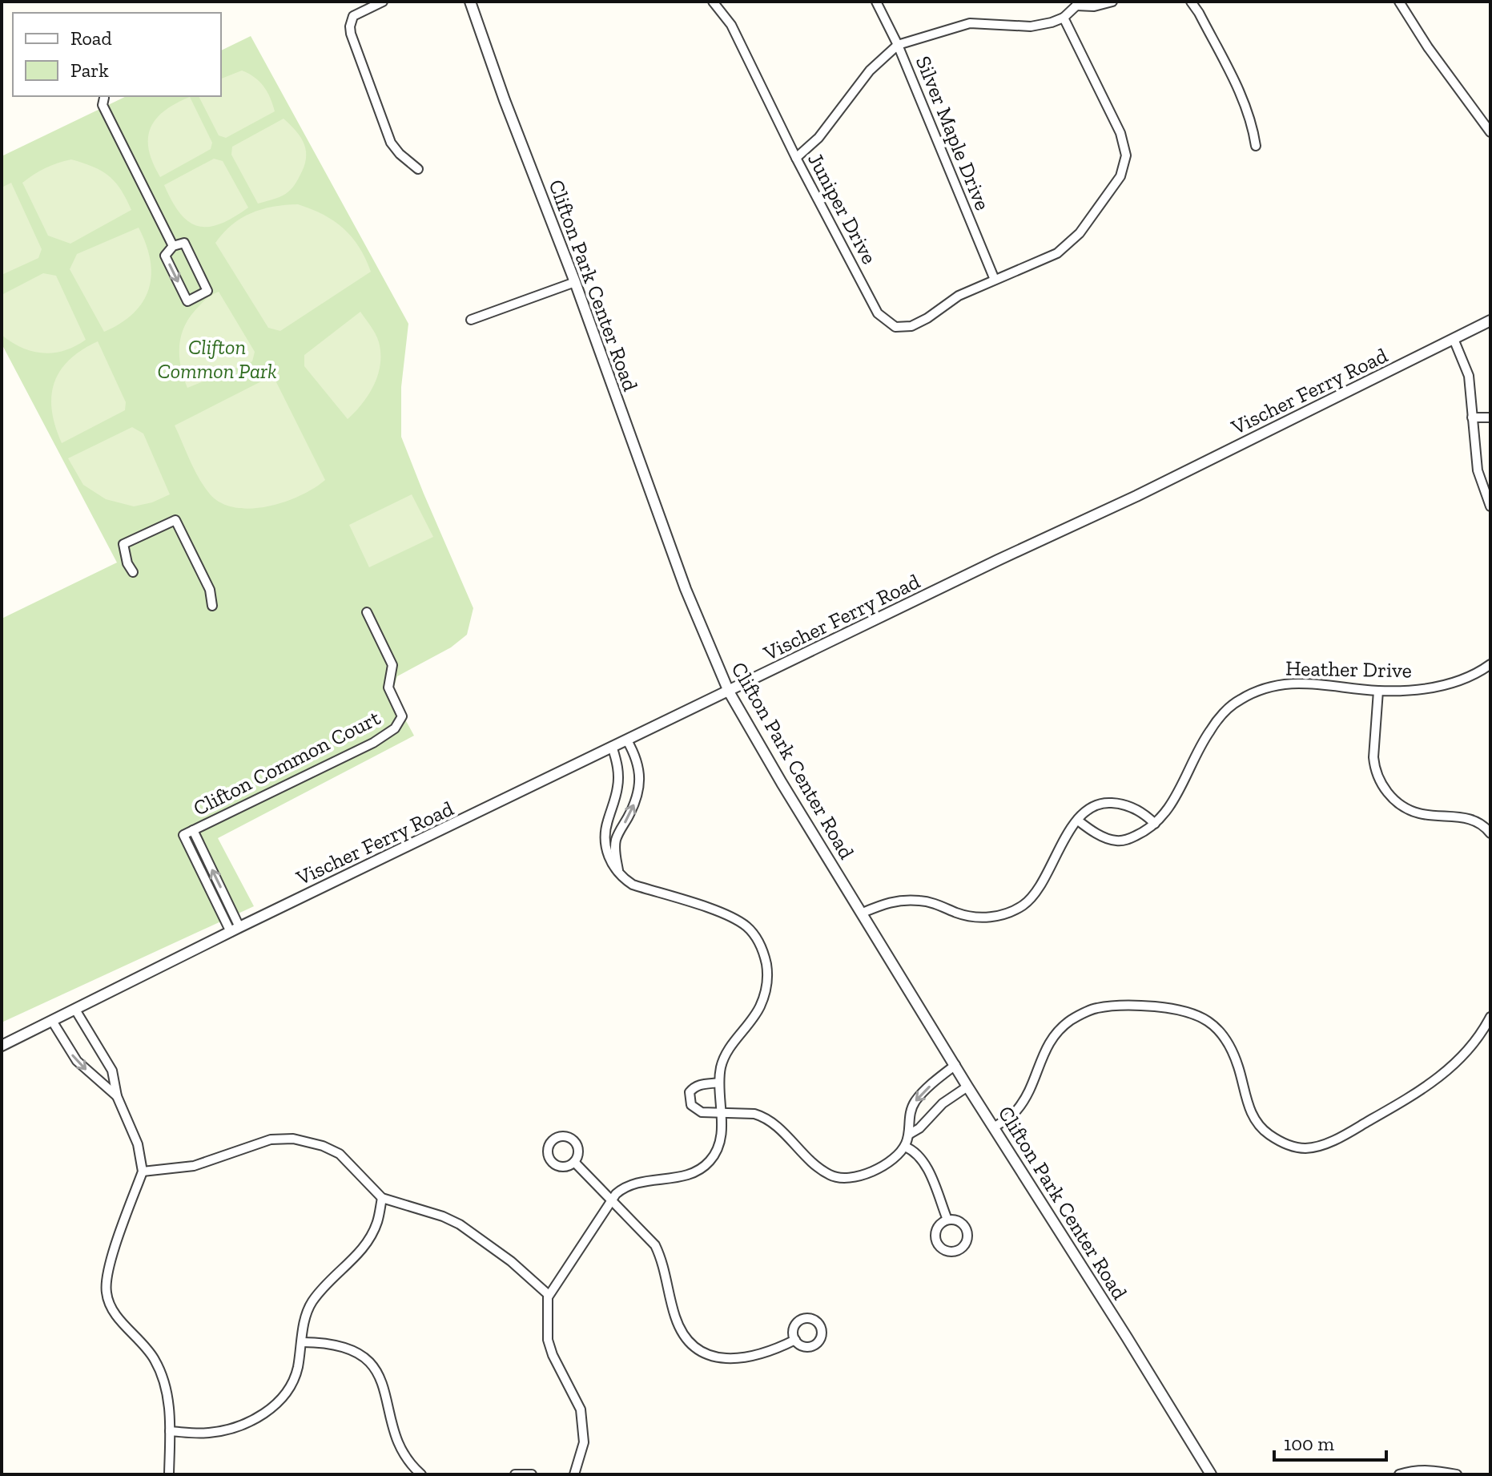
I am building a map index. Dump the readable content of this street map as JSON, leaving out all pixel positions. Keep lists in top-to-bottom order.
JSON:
{
  "streets": {
    "street": [
      "Silver Maple Drive",
      "Juniper Drive",
      "Clifton Park Center Road",
      "Vischer Ferry Road",
      "Heather Drive",
      "Clifton Common Court"
    ]
  },
  "crossings": [
    ["Silver Maple Drive", "Juniper Drive"],
    ["Clifton Park Center Road", "Vischer Ferry Road"],
    ["Vischer Ferry Road", "Clifton Common Court"]
  ],
  "parks": ["Clifton Common Park"],
  "legend": ["Road", "Park"],
  "scale_bar": "100 m"
}
